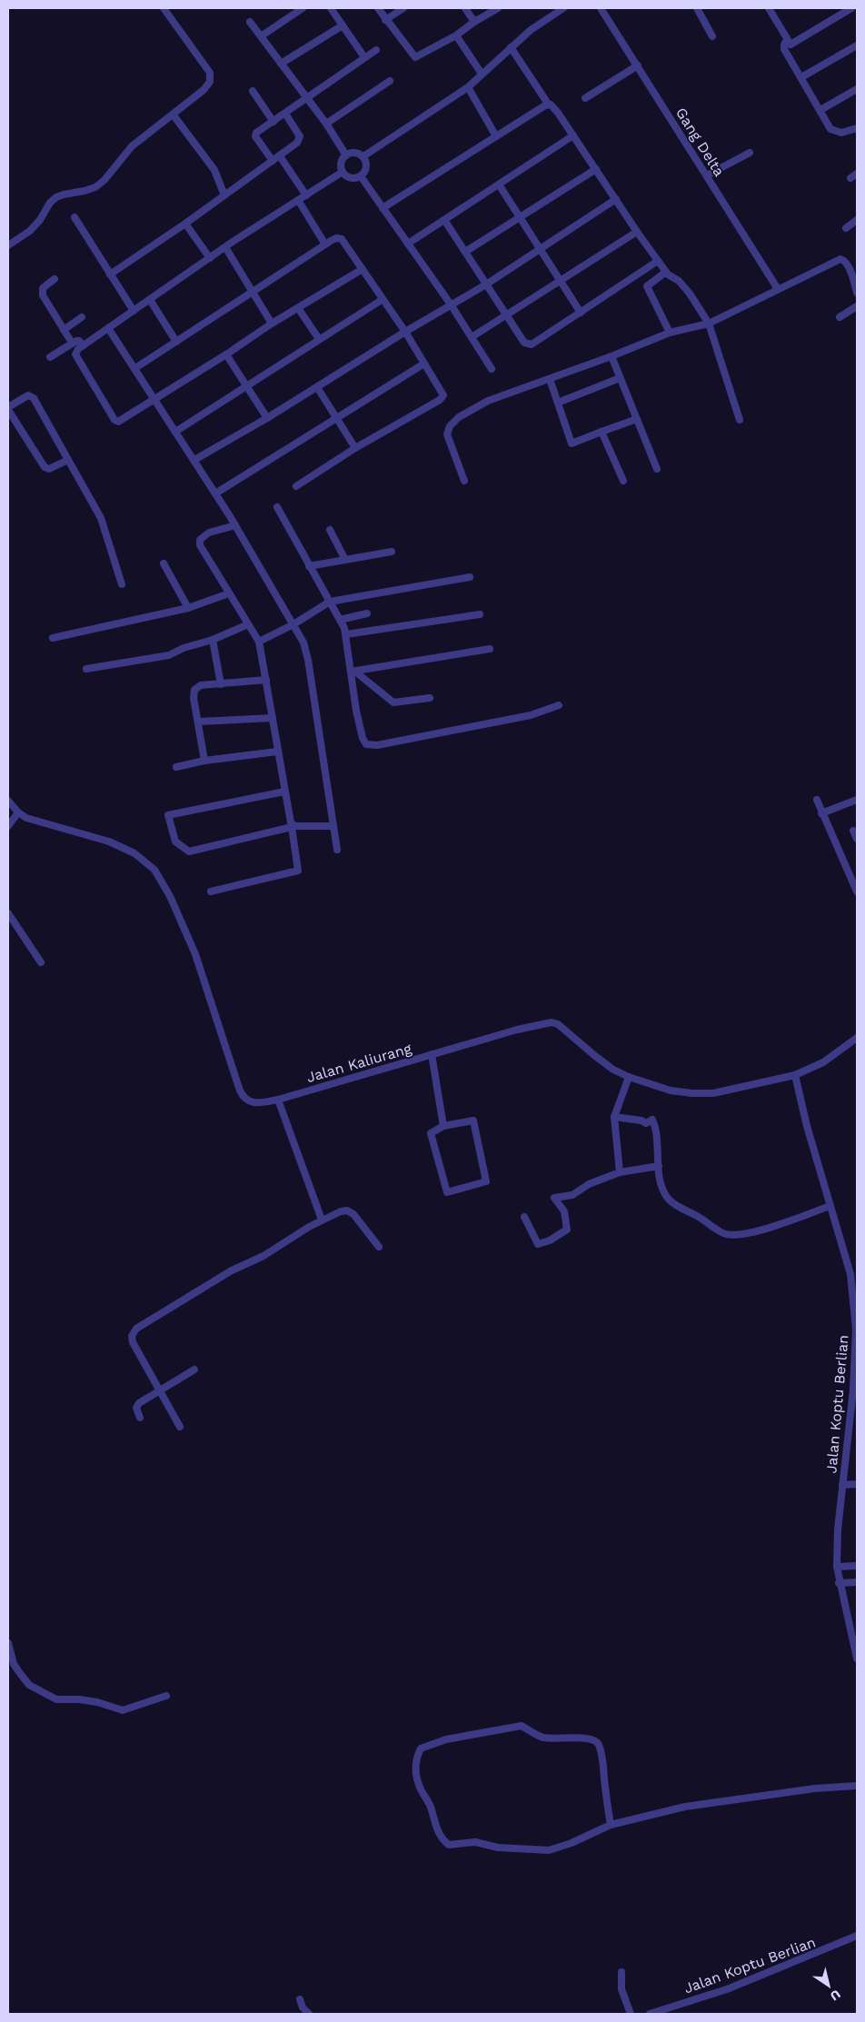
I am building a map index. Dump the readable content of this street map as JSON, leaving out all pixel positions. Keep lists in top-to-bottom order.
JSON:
{
  "streets": {
    "street": ["Gang Delta", "Jalan Kaliurang", "Jalan Koptu Berlian"]
  },
  "crossings": [
    ["Jalan Kaliurang", "Jalan Koptu Berlian"]
  ],
  "north": "bottom right"
}
